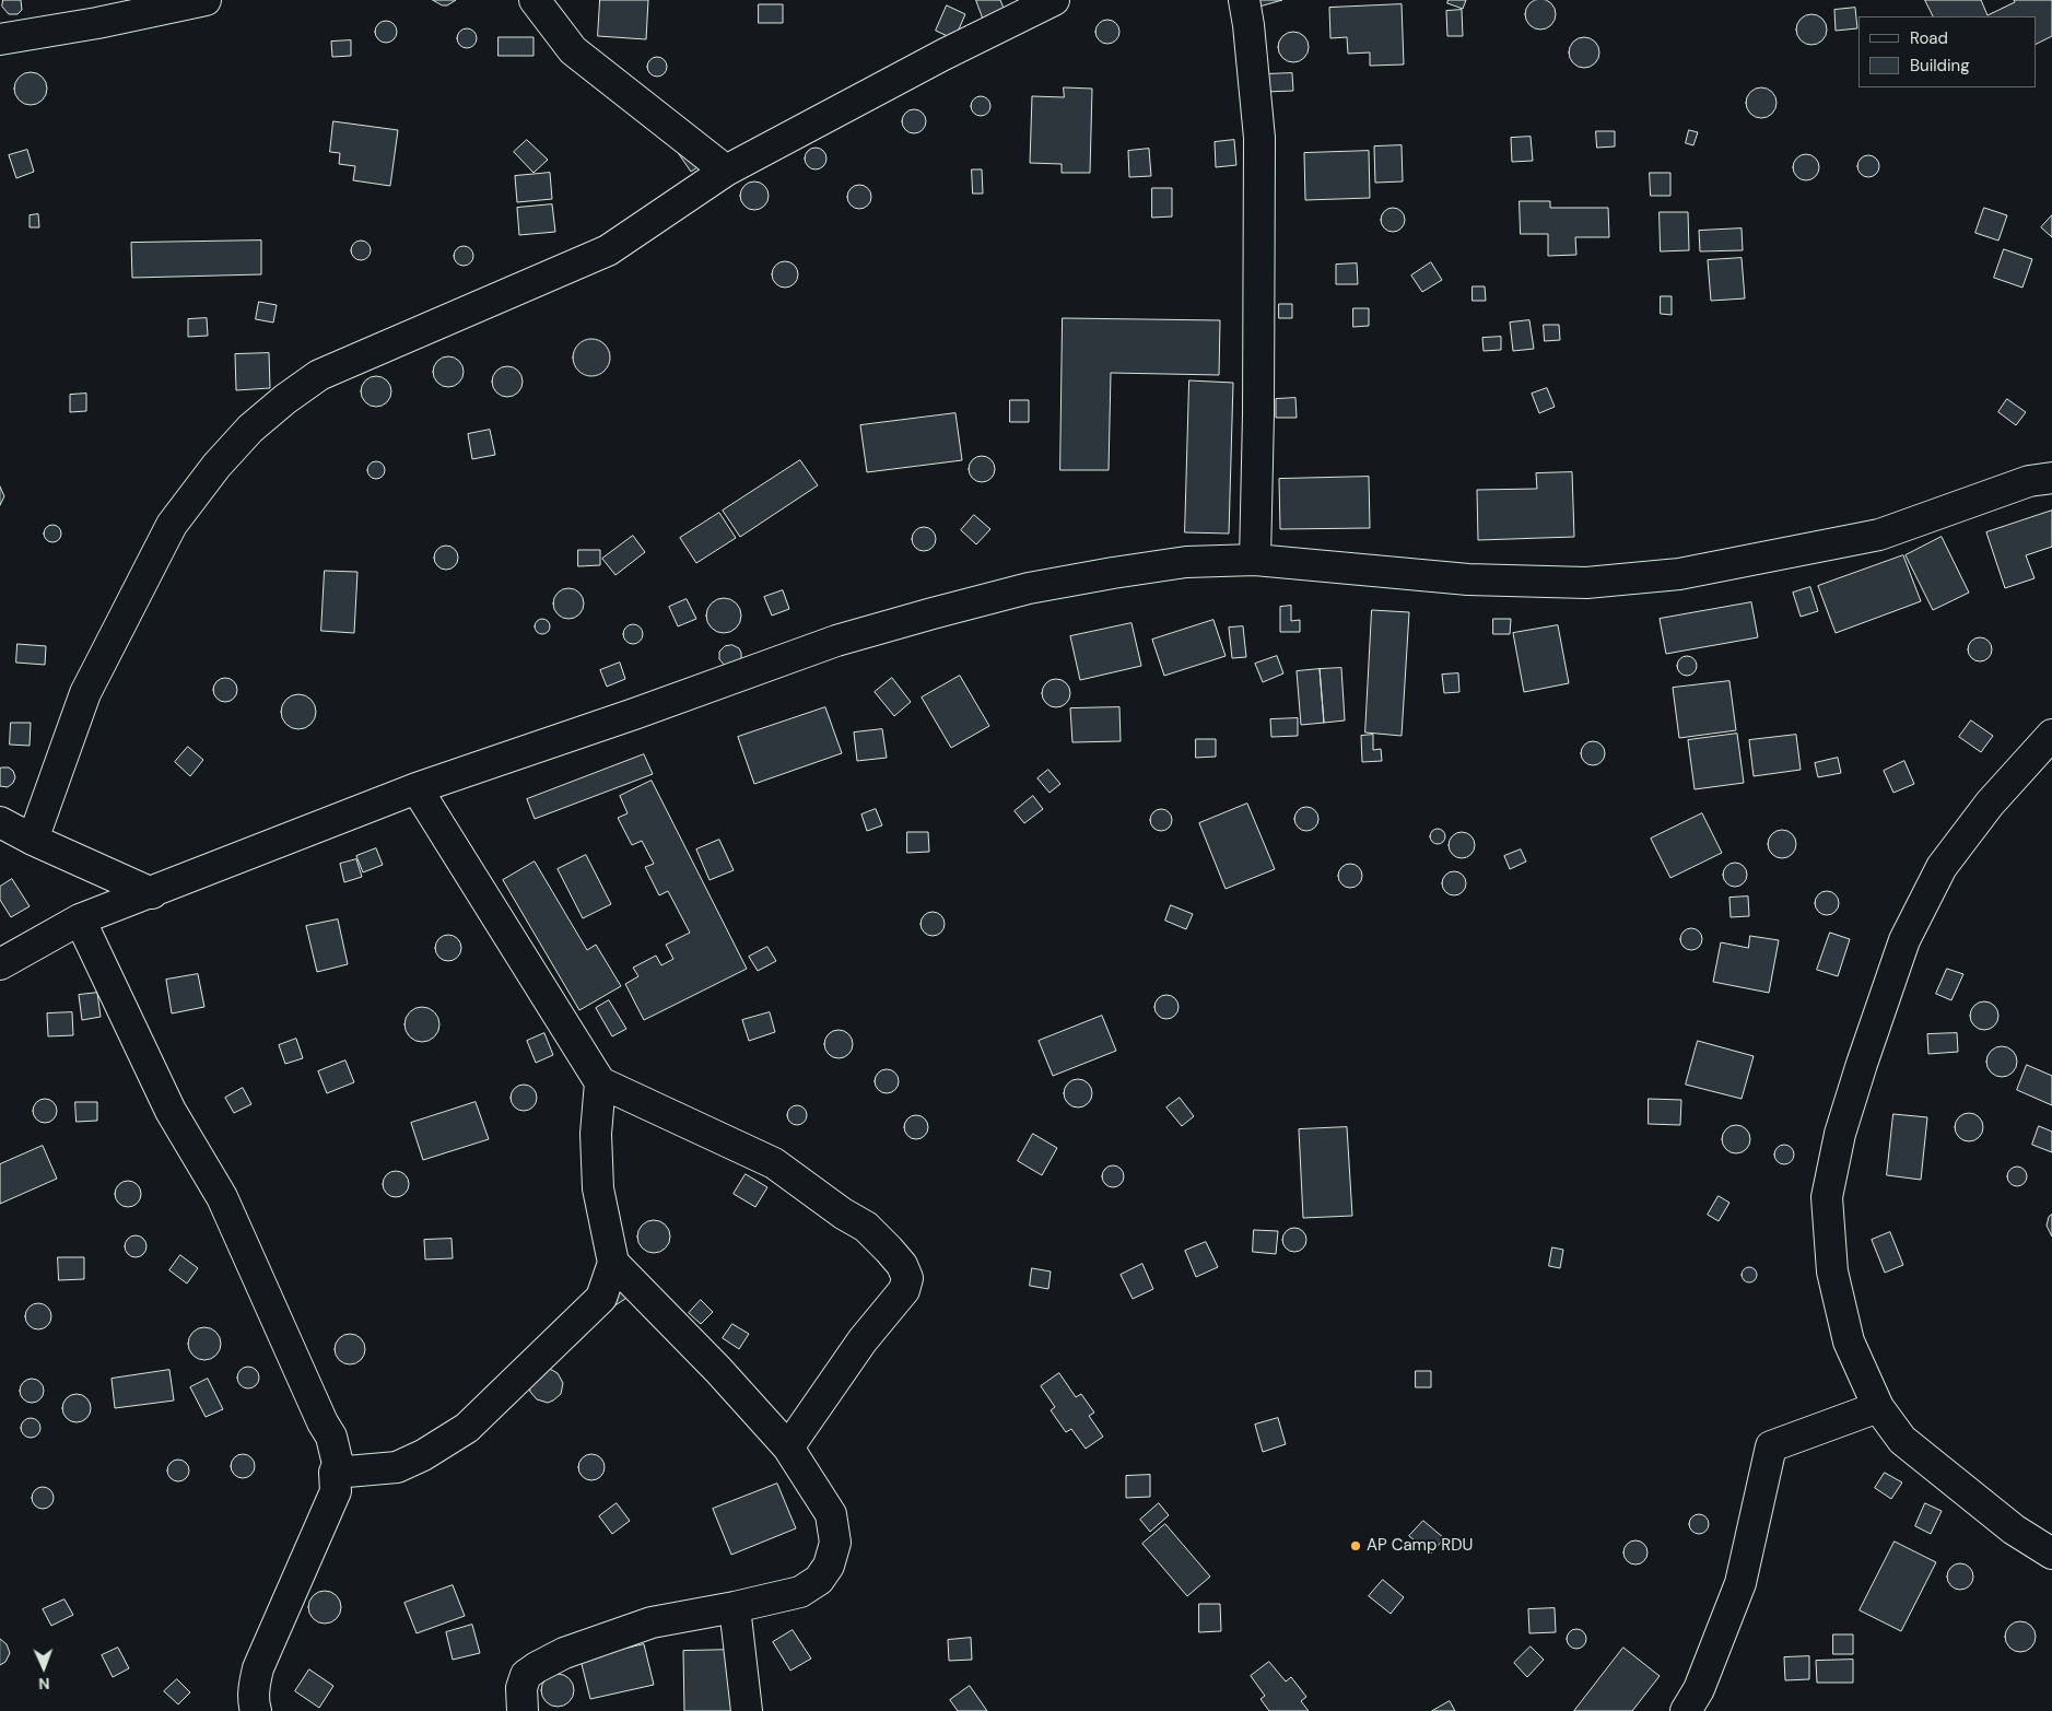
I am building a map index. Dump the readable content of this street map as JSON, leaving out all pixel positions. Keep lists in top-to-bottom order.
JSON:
{
  "places": ["AP Camp RDU"],
  "legend": ["Road", "Building"],
  "north": "bottom"
}
